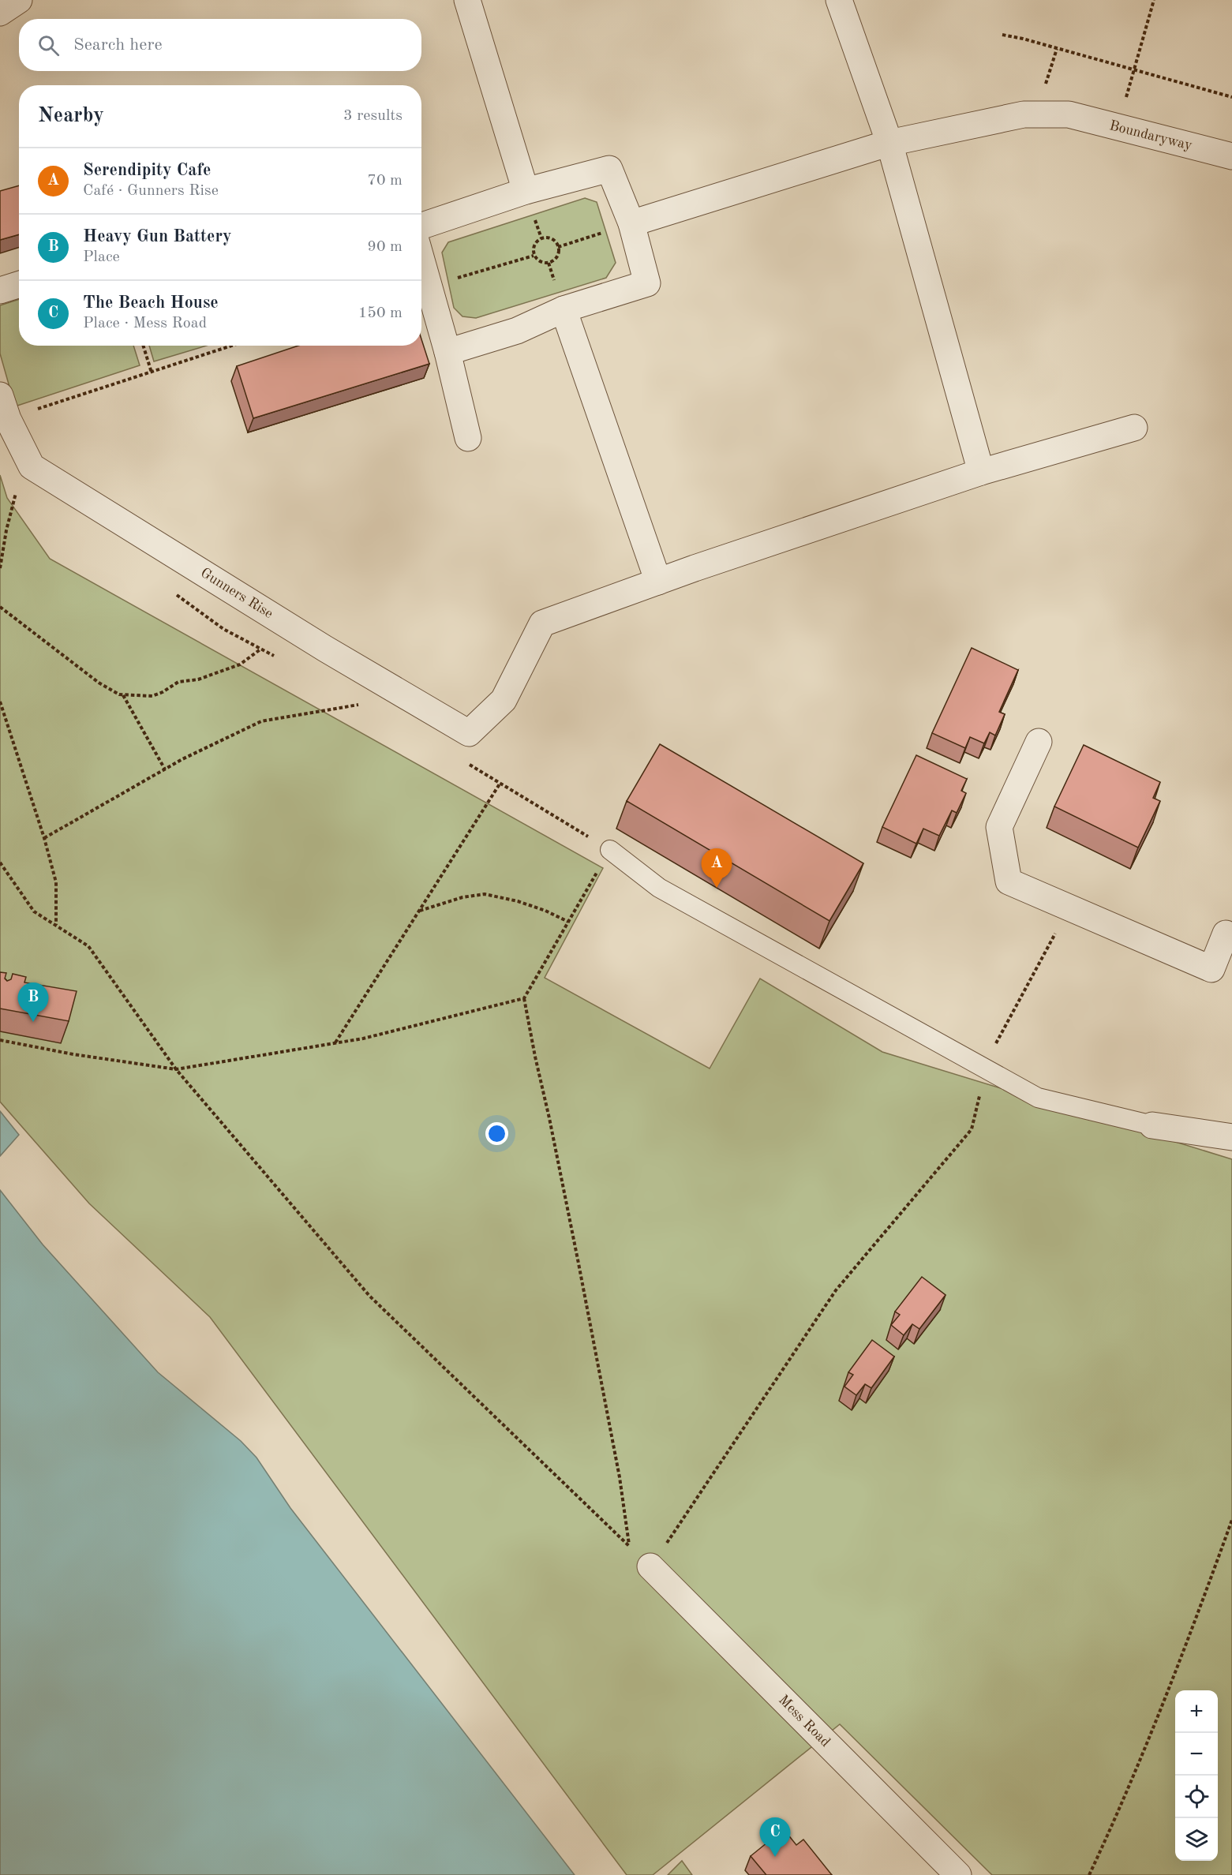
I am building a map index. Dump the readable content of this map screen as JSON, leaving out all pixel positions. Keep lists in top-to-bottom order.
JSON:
{
  "streets": {
    "street": ["Boundaryway", "Gunners Rise", "Mess Road"]
  },
  "page": {
    "search": "Search here",
    "heading": ["Nearby", "3 results"],
    "list": [
      {
        "mark": "A",
        "name": "Serendipity Cafe",
        "note": "Café · Gunners Rise",
        "value": "70 m"
      },
      {
        "mark": "B",
        "name": "Heavy Gun Battery",
        "note": "Place",
        "value": "90 m"
      },
      {
        "mark": "C",
        "name": "The Beach House",
        "note": "Place · Mess Road",
        "value": "150 m"
      }
    ],
    "pins": ["A", "B", "C"],
    "map_buttons": ["+", "−"]
  }
}
